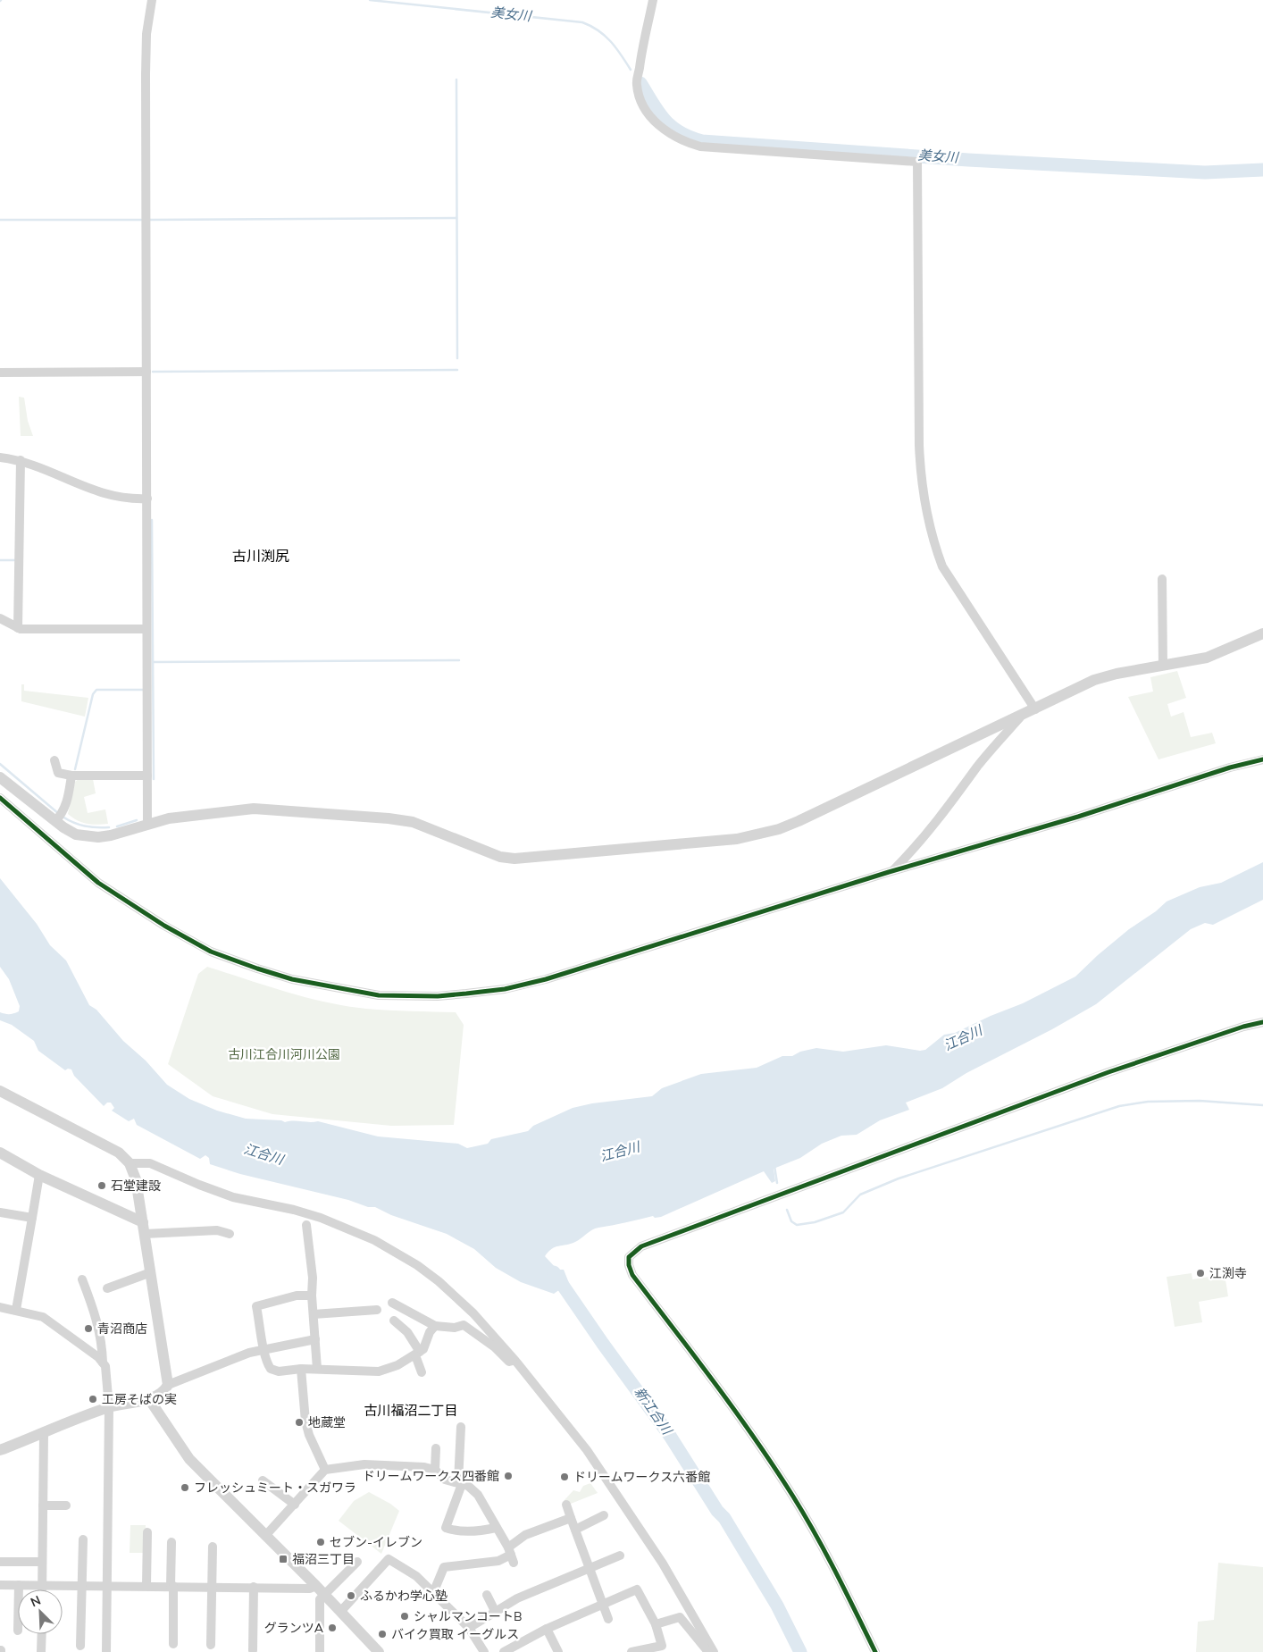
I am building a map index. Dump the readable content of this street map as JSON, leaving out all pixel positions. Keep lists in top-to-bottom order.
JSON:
{
  "districts": ["古川渕尻", "古川福沼二丁目"],
  "water": ["美女川", "江合川", "新江合川"],
  "parks": ["古川江合川河川公園"],
  "places": {
    "other": [
      "石堂建設",
      "江渕寺",
      "青沼商店",
      "工房そばの実",
      "地蔵堂",
      "ドリームワークス四番館",
      "ドリームワークス六番館",
      "フレッシュミート・スガワラ",
      "セブン-イレブン",
      "ふるかわ学心塾",
      "シャルマンコートB",
      "グランツA",
      "バイク買取 イーグルス"
    ],
    "transit": ["福沼三丁目"]
  },
  "north": "top left"
}
